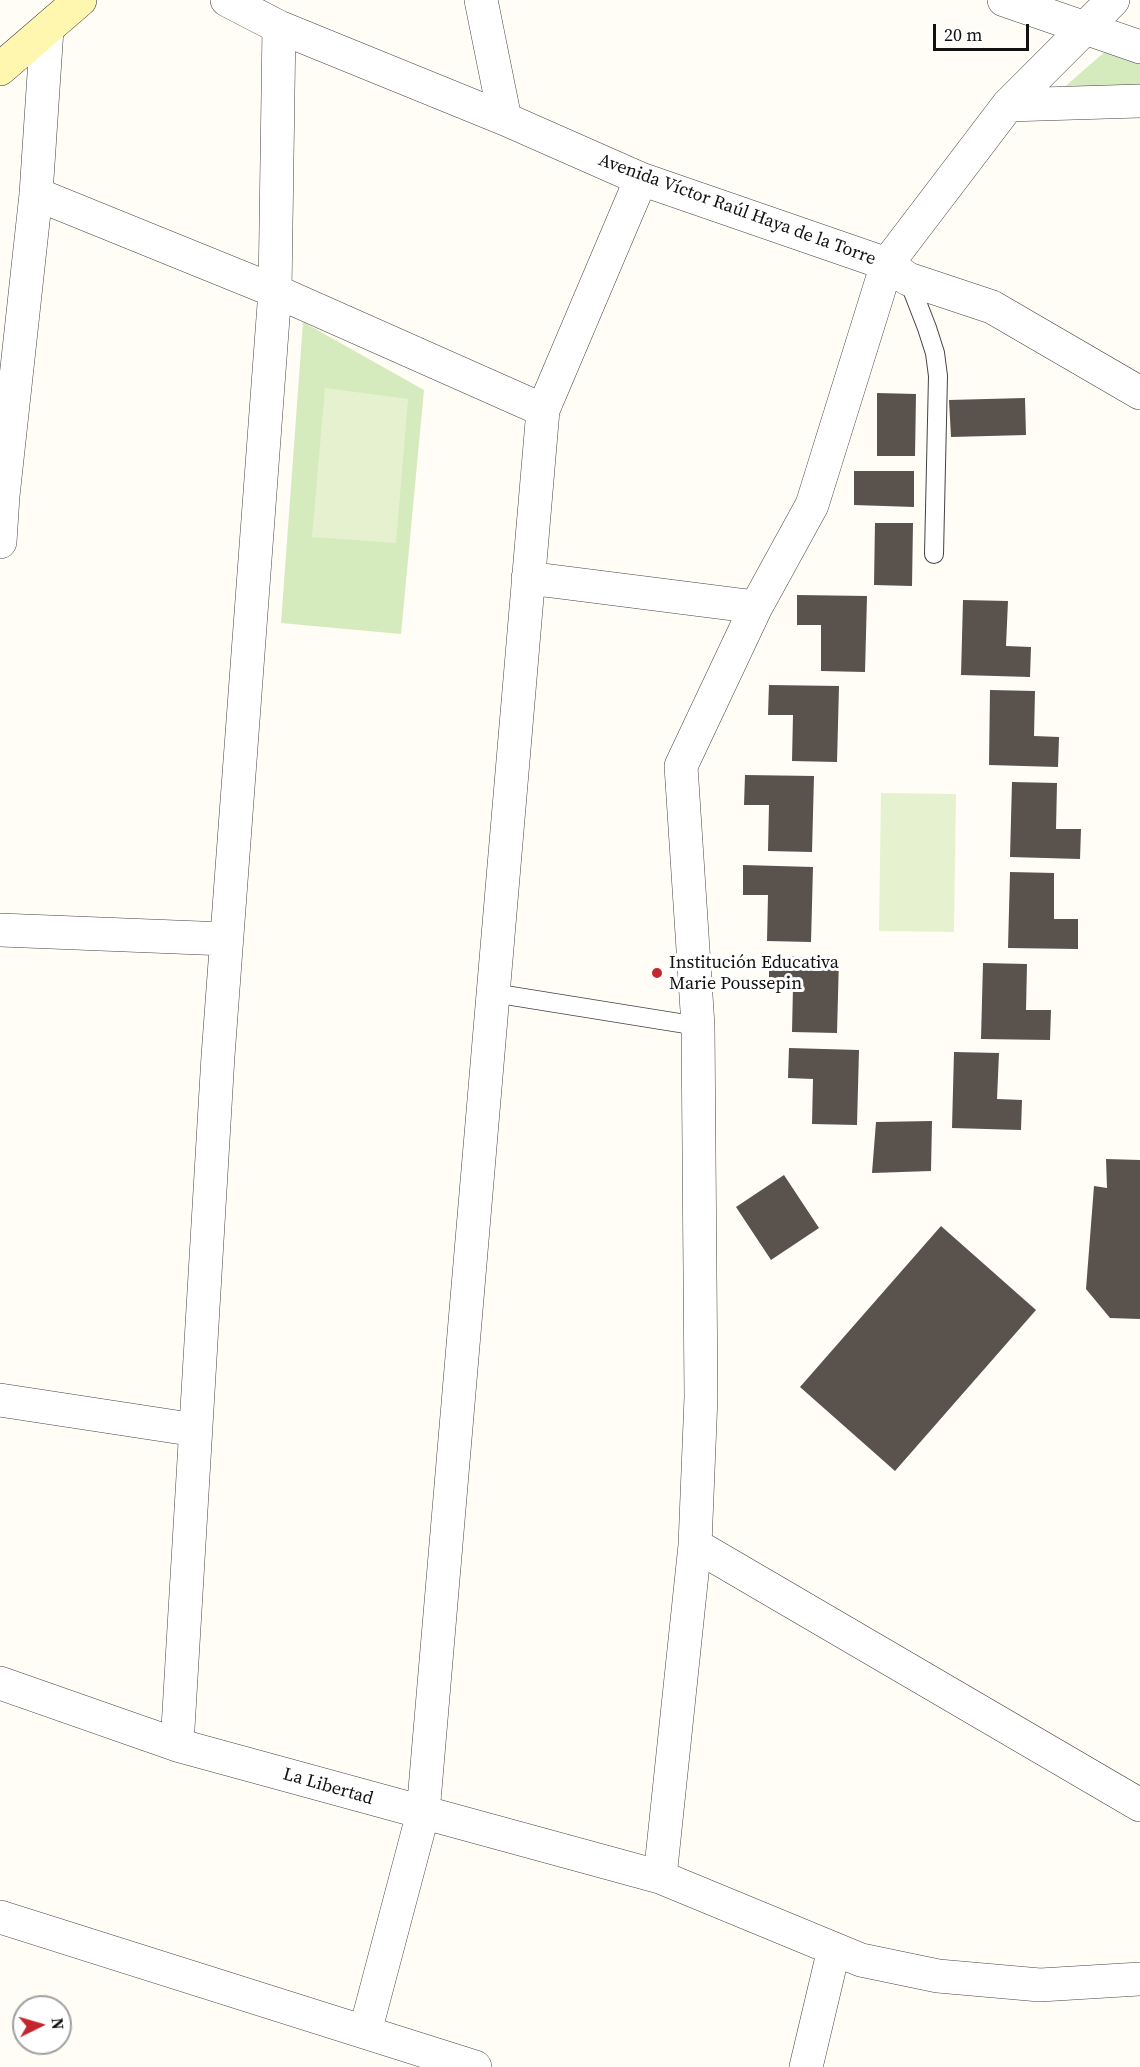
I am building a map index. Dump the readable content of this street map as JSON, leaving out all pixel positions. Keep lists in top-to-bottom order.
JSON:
{
  "streets": {
    "street": ["Avenida Víctor Raúl Haya de la Torre", "La Libertad"]
  },
  "places": ["Institución Educativa Marie Poussepin"],
  "scale_bar": "20 m",
  "north": "right"
}
